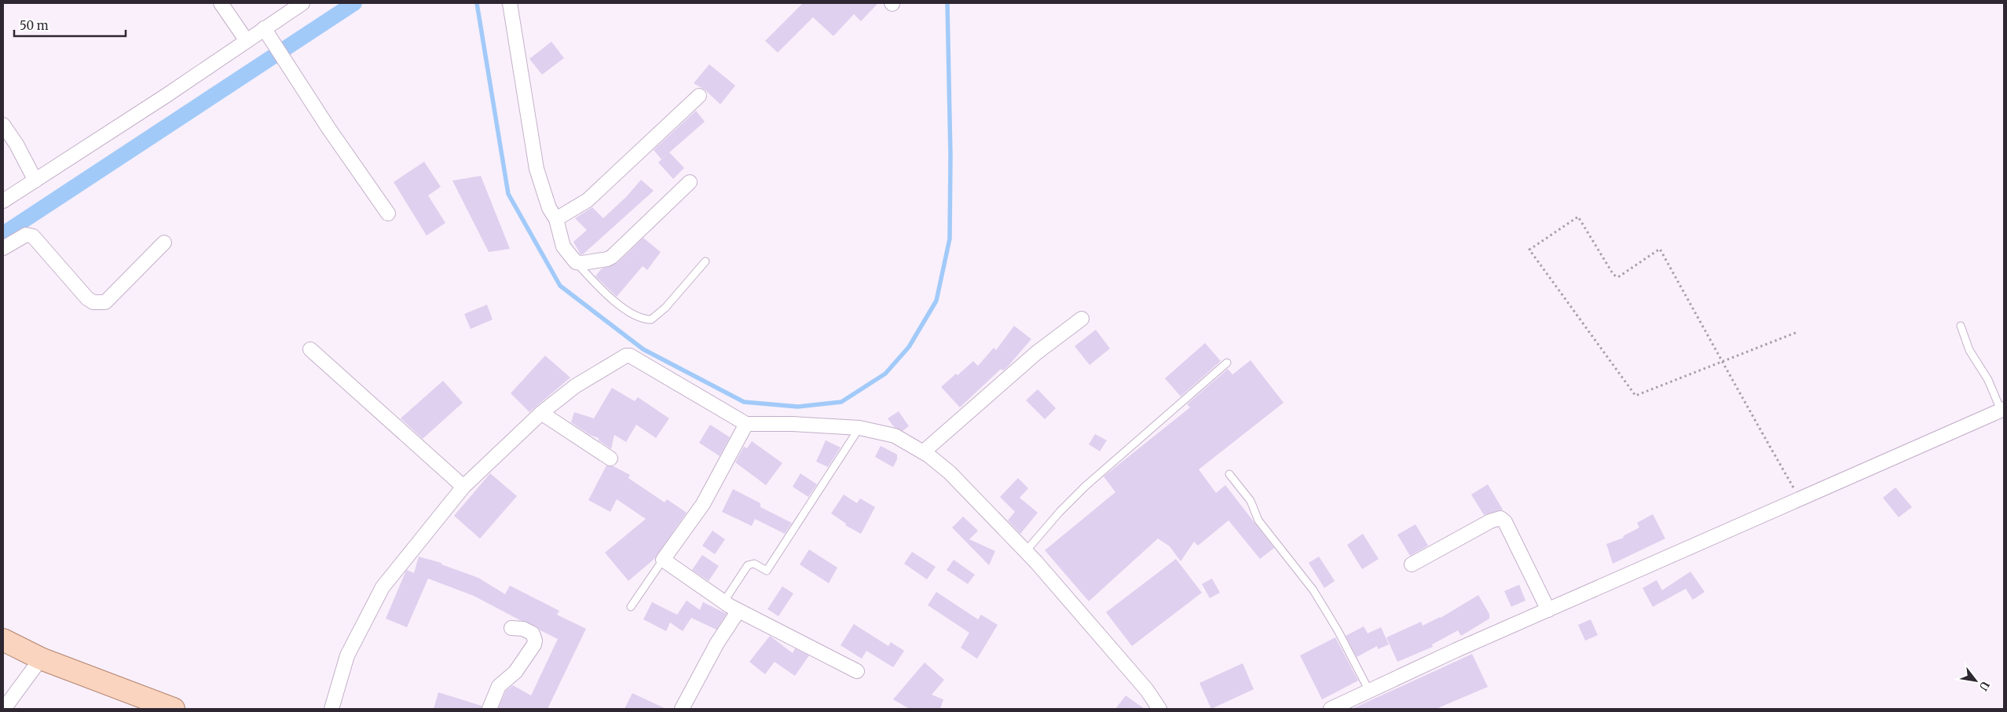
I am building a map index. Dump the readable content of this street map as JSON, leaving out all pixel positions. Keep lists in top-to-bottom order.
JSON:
{
  "scale_bar": "50 m",
  "north": "bottom right"
}
